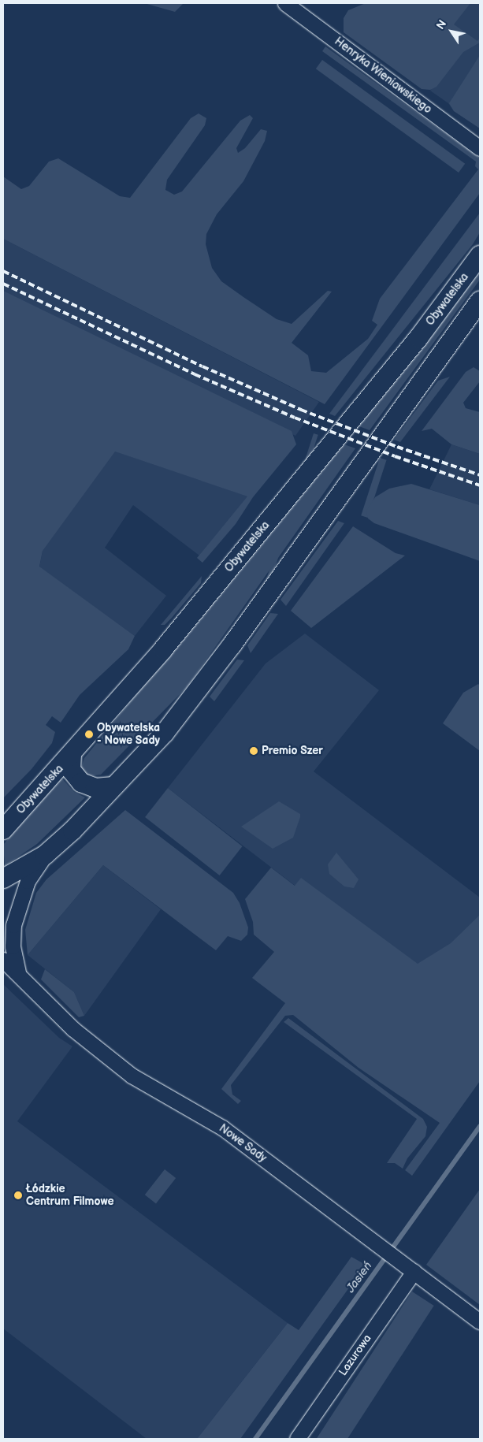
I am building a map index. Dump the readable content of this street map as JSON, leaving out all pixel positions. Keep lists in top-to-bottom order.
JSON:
{
  "streets": {
    "main road": ["Obywatelska"],
    "street": ["Henryka Wieniawskiego", "Nowe Sady", "Lazurowa"]
  },
  "crossings": [
    ["Nowe Sady", "Lazurowa"]
  ],
  "water": ["Jasień"],
  "places": ["Obywatelska - Nowe Sady", "Premio Szer", "Łódzkie Centrum Filmowe"],
  "north": "top left"
}
